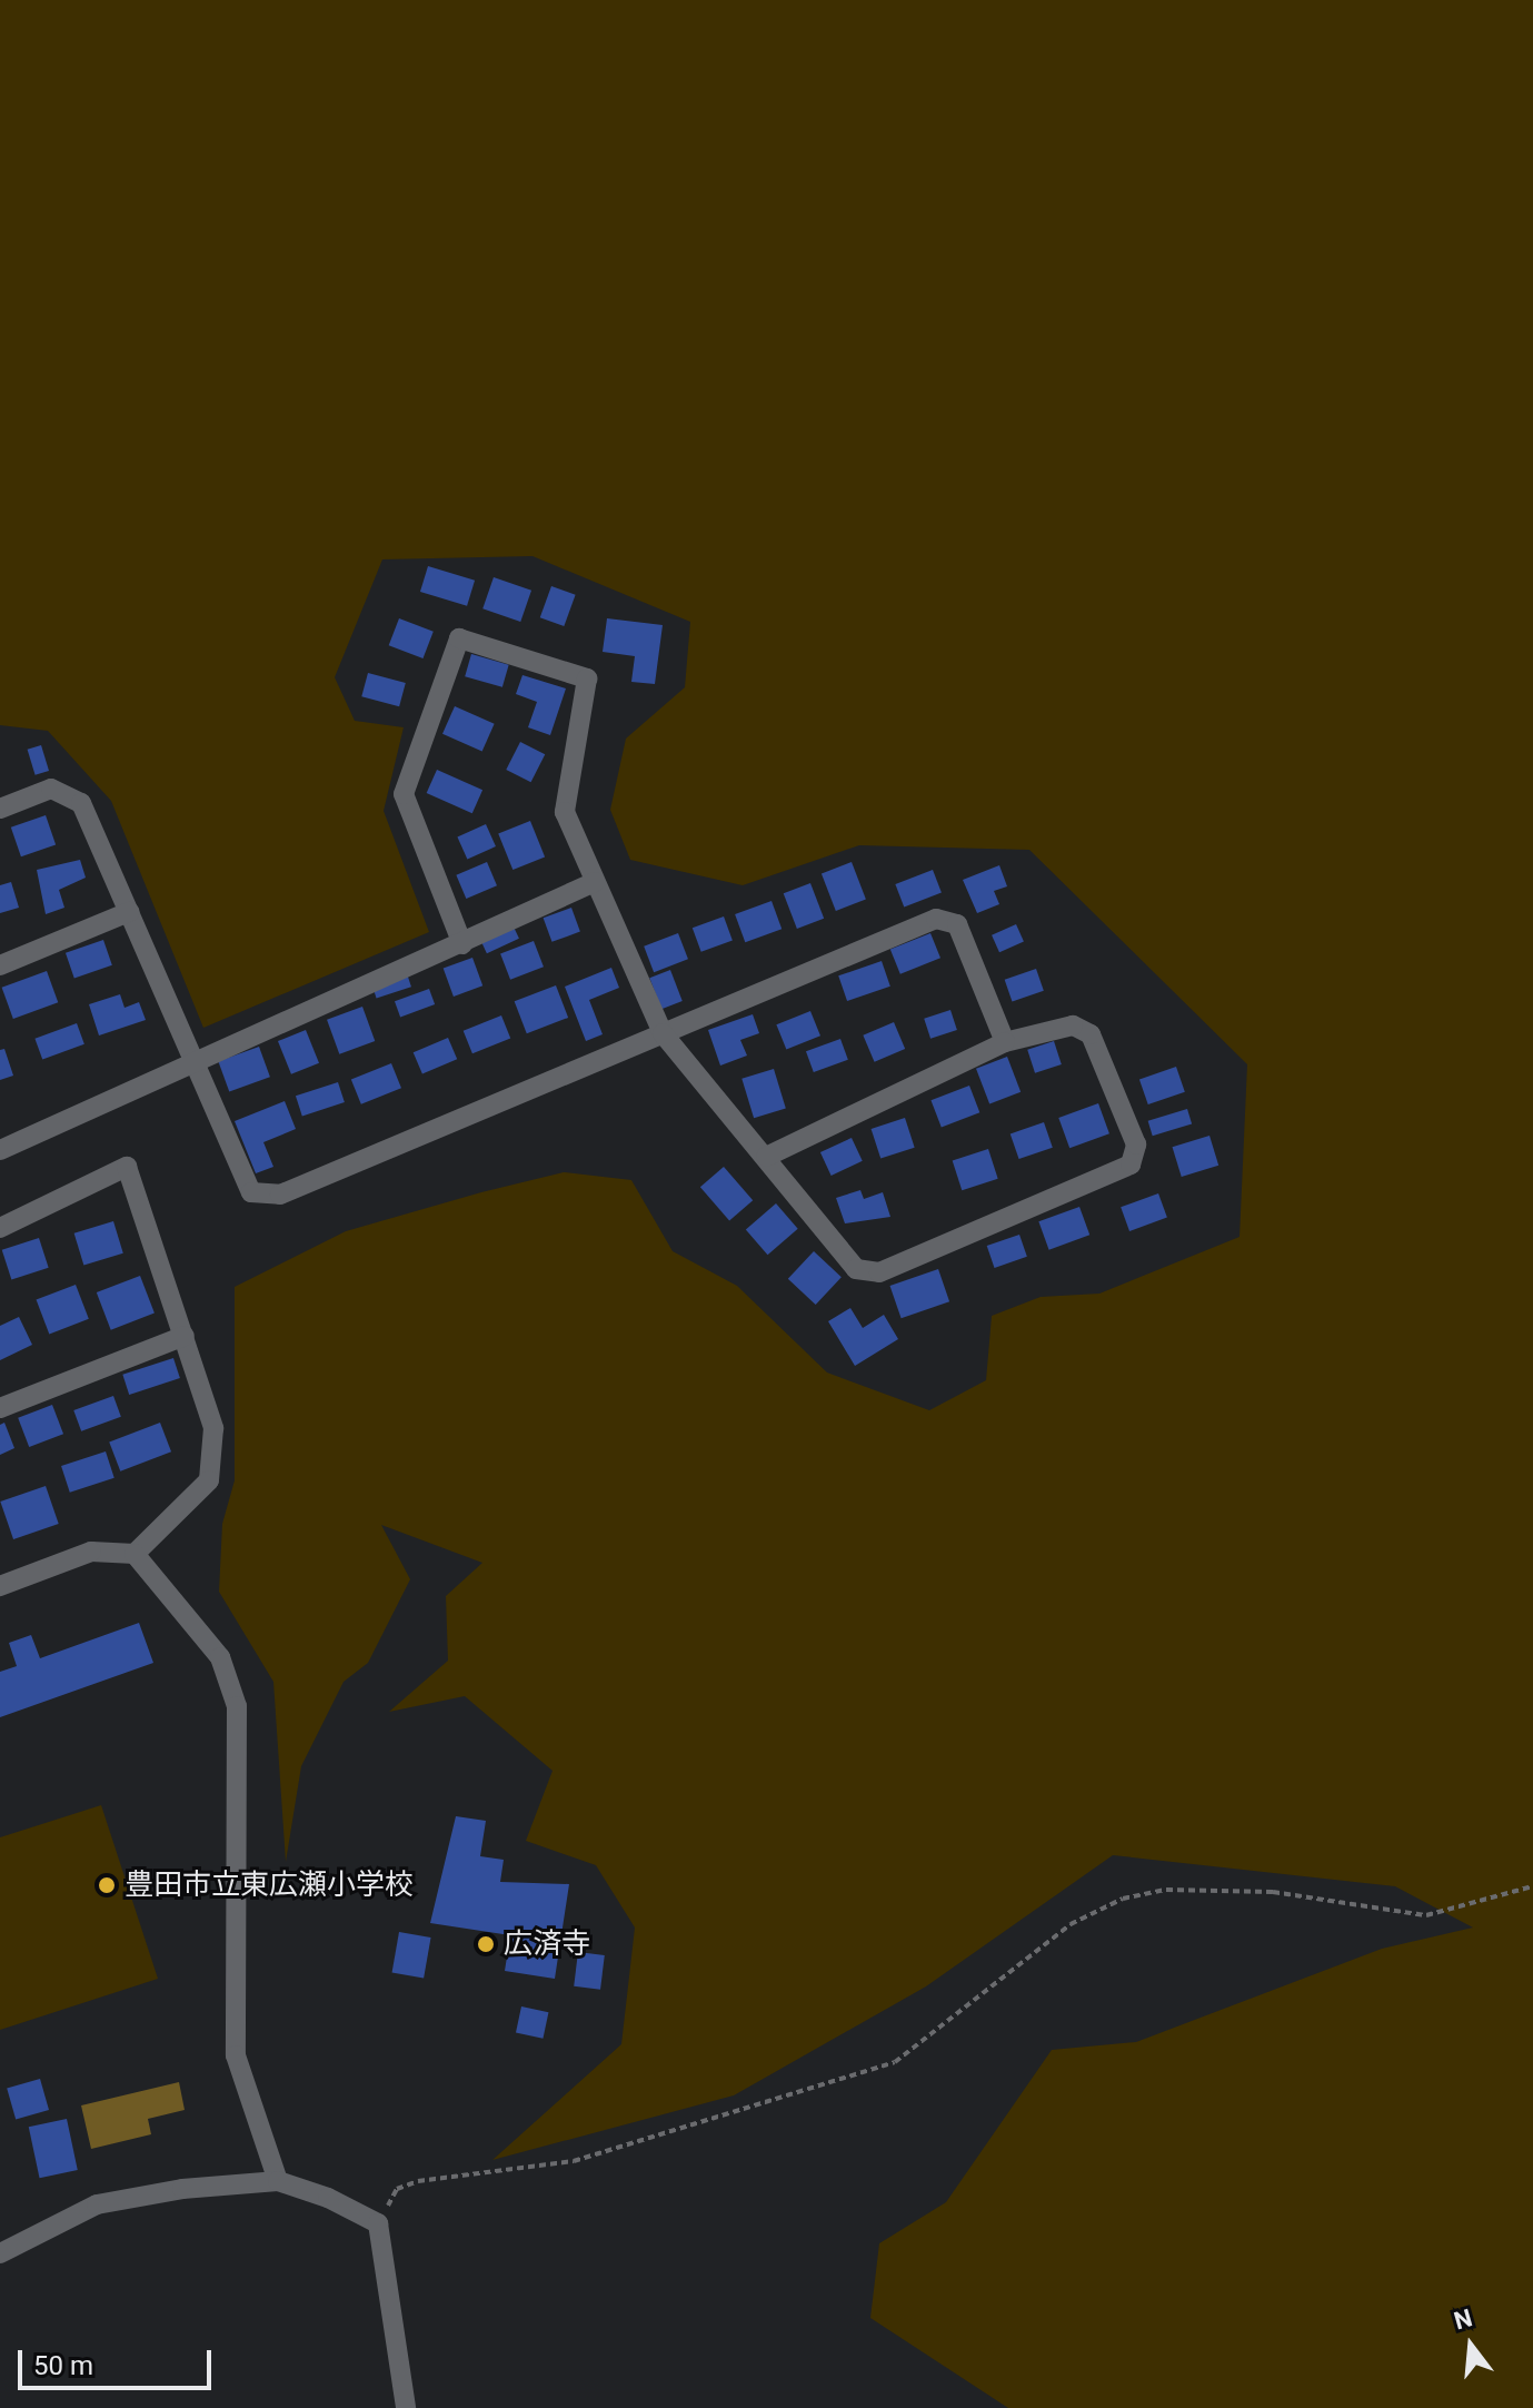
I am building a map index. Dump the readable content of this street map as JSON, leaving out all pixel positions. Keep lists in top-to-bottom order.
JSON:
{
  "places": ["豊田市立東広瀬小学校", "広済寺"],
  "scale_bar": "50 m",
  "north": "top"
}
